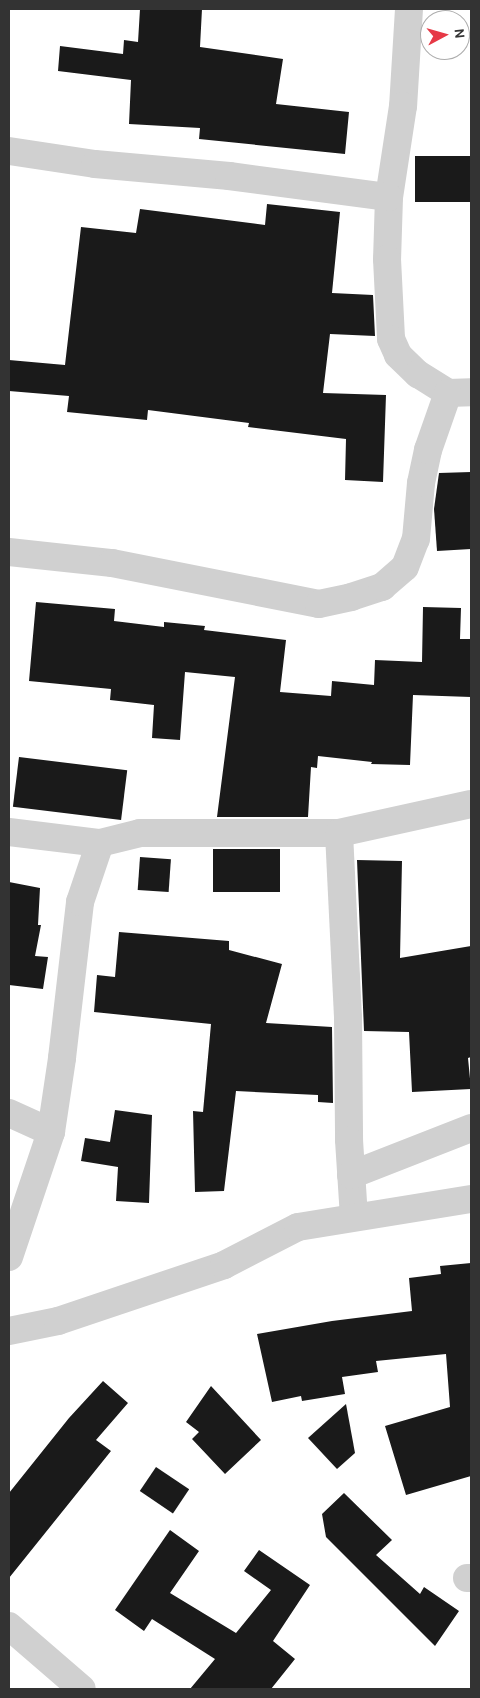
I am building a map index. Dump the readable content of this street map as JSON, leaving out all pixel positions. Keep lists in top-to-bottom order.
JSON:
{
  "north": "right"
}
